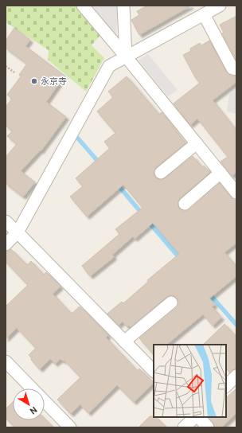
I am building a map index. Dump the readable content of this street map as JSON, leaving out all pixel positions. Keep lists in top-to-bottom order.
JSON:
{
  "places": ["永京寺"],
  "north": "bottom right"
}
